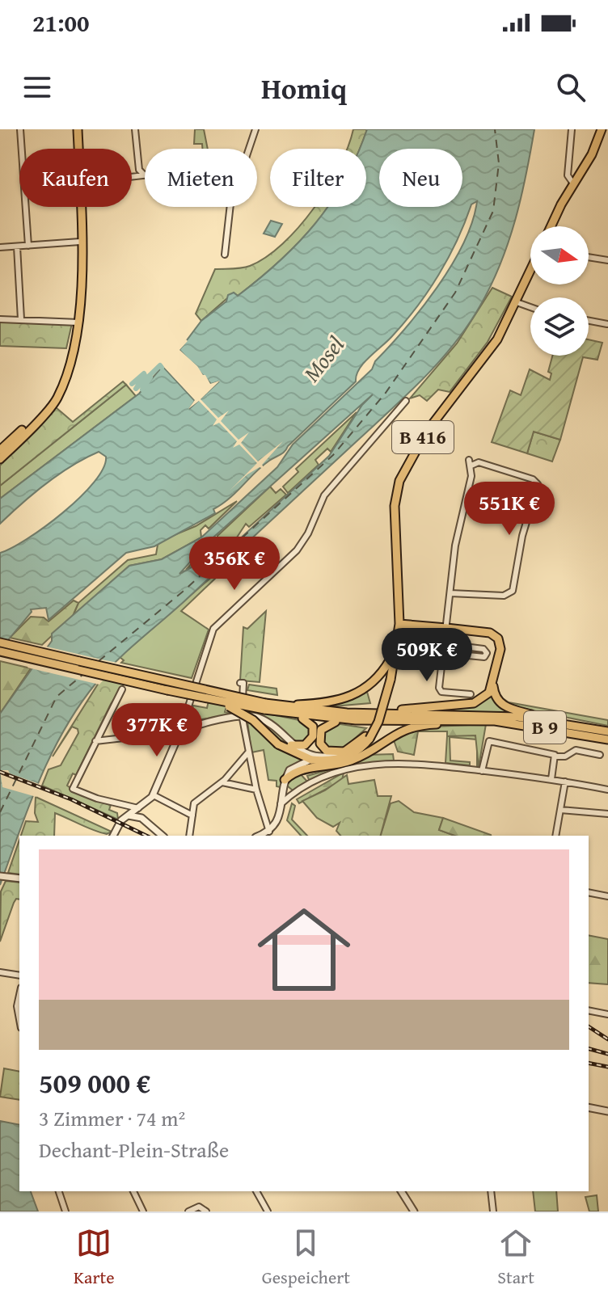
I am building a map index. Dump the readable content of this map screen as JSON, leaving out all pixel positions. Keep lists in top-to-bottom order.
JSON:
{
  "streets": {
    "main road": ["B 416", "B 9"]
  },
  "water": ["Mosel"],
  "north": "right",
  "page": {
    "status": "21:00",
    "header": "Homiq",
    "chip": [
      "Kaufen",
      "Mieten",
      "Filter",
      "Neu"
    ],
    "price": [
      "551K €",
      "356K €",
      "509K €",
      "377K €"
    ],
    "list": [
      {
        "name": "509 000 €",
        "note": "3 Zimmer · 74 m² · Dechant-Plein-Straße"
      }
    ],
    "tabs": ["Karte", "Gespeichert", "Start"]
  }
}
